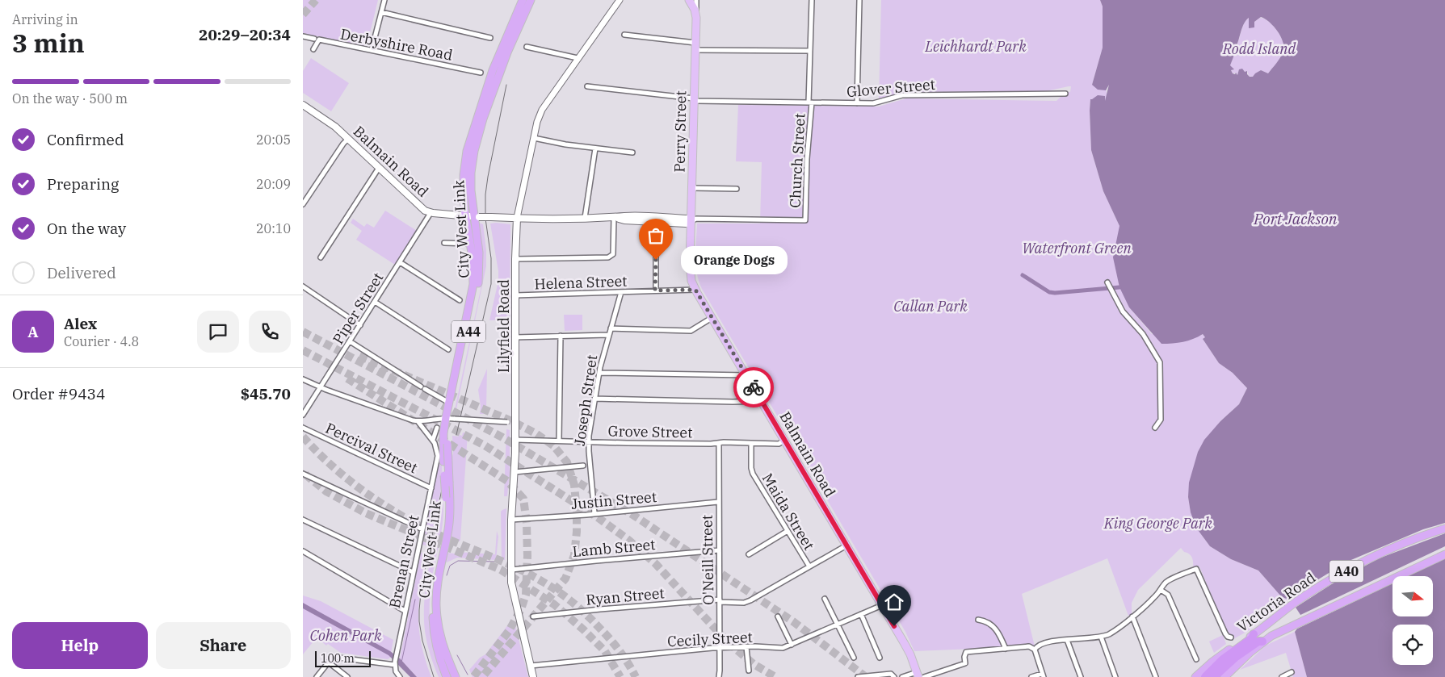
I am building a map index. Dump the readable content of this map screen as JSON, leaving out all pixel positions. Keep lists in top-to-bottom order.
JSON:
{
  "streets": {
    "highway": [
      "City West Link",
      "A44",
      "A40",
      "Victoria Road"
    ],
    "main road": ["Perry Street", "Balmain Road", "Lilyfield Road"],
    "street": [
      "Derbyshire Road",
      "Glover Street",
      "Church Street",
      "Helena Street",
      "Piper Street",
      "Joseph Street",
      "Grove Street",
      "Percival Street",
      "Justin Street",
      "Maida Street",
      "Lamb Street",
      "O'Neill Street",
      "Brenan Street",
      "Ryan Street",
      "Cecily Street"
    ]
  },
  "crossings": [
    ["Glover Street", "Perry Street"],
    ["Glover Street", "Church Street"],
    ["Perry Street", "Church Street"],
    ["Perry Street", "Balmain Road"],
    ["Church Street", "Balmain Road"],
    ["Balmain Road", "City West Link"],
    ["Balmain Road", "Helena Street"],
    ["Balmain Road", "Piper Street"],
    ["Balmain Road", "Lilyfield Road"],
    ["Balmain Road", "Grove Street"],
    ["Balmain Road", "Ryan Street"],
    ["Balmain Road", "Cecily Street"],
    ["Helena Street", "Lilyfield Road"],
    ["Helena Street", "Joseph Street"],
    ["Lilyfield Road", "Grove Street"],
    ["Lilyfield Road", "Justin Street"],
    ["Lilyfield Road", "Lamb Street"],
    ["Lilyfield Road", "Cecily Street"],
    ["Joseph Street", "Grove Street"],
    ["Joseph Street", "Justin Street"],
    ["Grove Street", "Maida Street"],
    ["Grove Street", "O'Neill Street"],
    ["Percival Street", "Brenan Street"],
    ["Justin Street", "O'Neill Street"],
    ["Maida Street", "Ryan Street"],
    ["Lamb Street", "O'Neill Street"],
    ["O'Neill Street", "Ryan Street"],
    ["O'Neill Street", "Cecily Street"]
  ],
  "water": ["Port Jackson"],
  "parks": [
    "Leichhardt Park",
    "Rodd Island",
    "Waterfront Green",
    "Callan Park",
    "King George Park",
    "Cohen Park"
  ],
  "places": ["Orange Dogs"],
  "scale_bar": "100 m",
  "north": "right",
  "page": {
    "heading": ["3 min", "Arriving in", "20:29–20:34"],
    "panel": [
      "Alex",
      "Courier · 4.8",
      "Order #9434",
      "$45.70"
    ],
    "bar": "On the way · 500 m",
    "list": [
      ["Confirmed", "20:05"],
      ["Preparing", "20:09"],
      ["On the way", "20:10"],
      "Delivered"
    ],
    "bubble": "Orange Dogs",
    "round": "A",
    "buttons": ["Help", "Share"],
    "scale": "100 m"
  }
}
